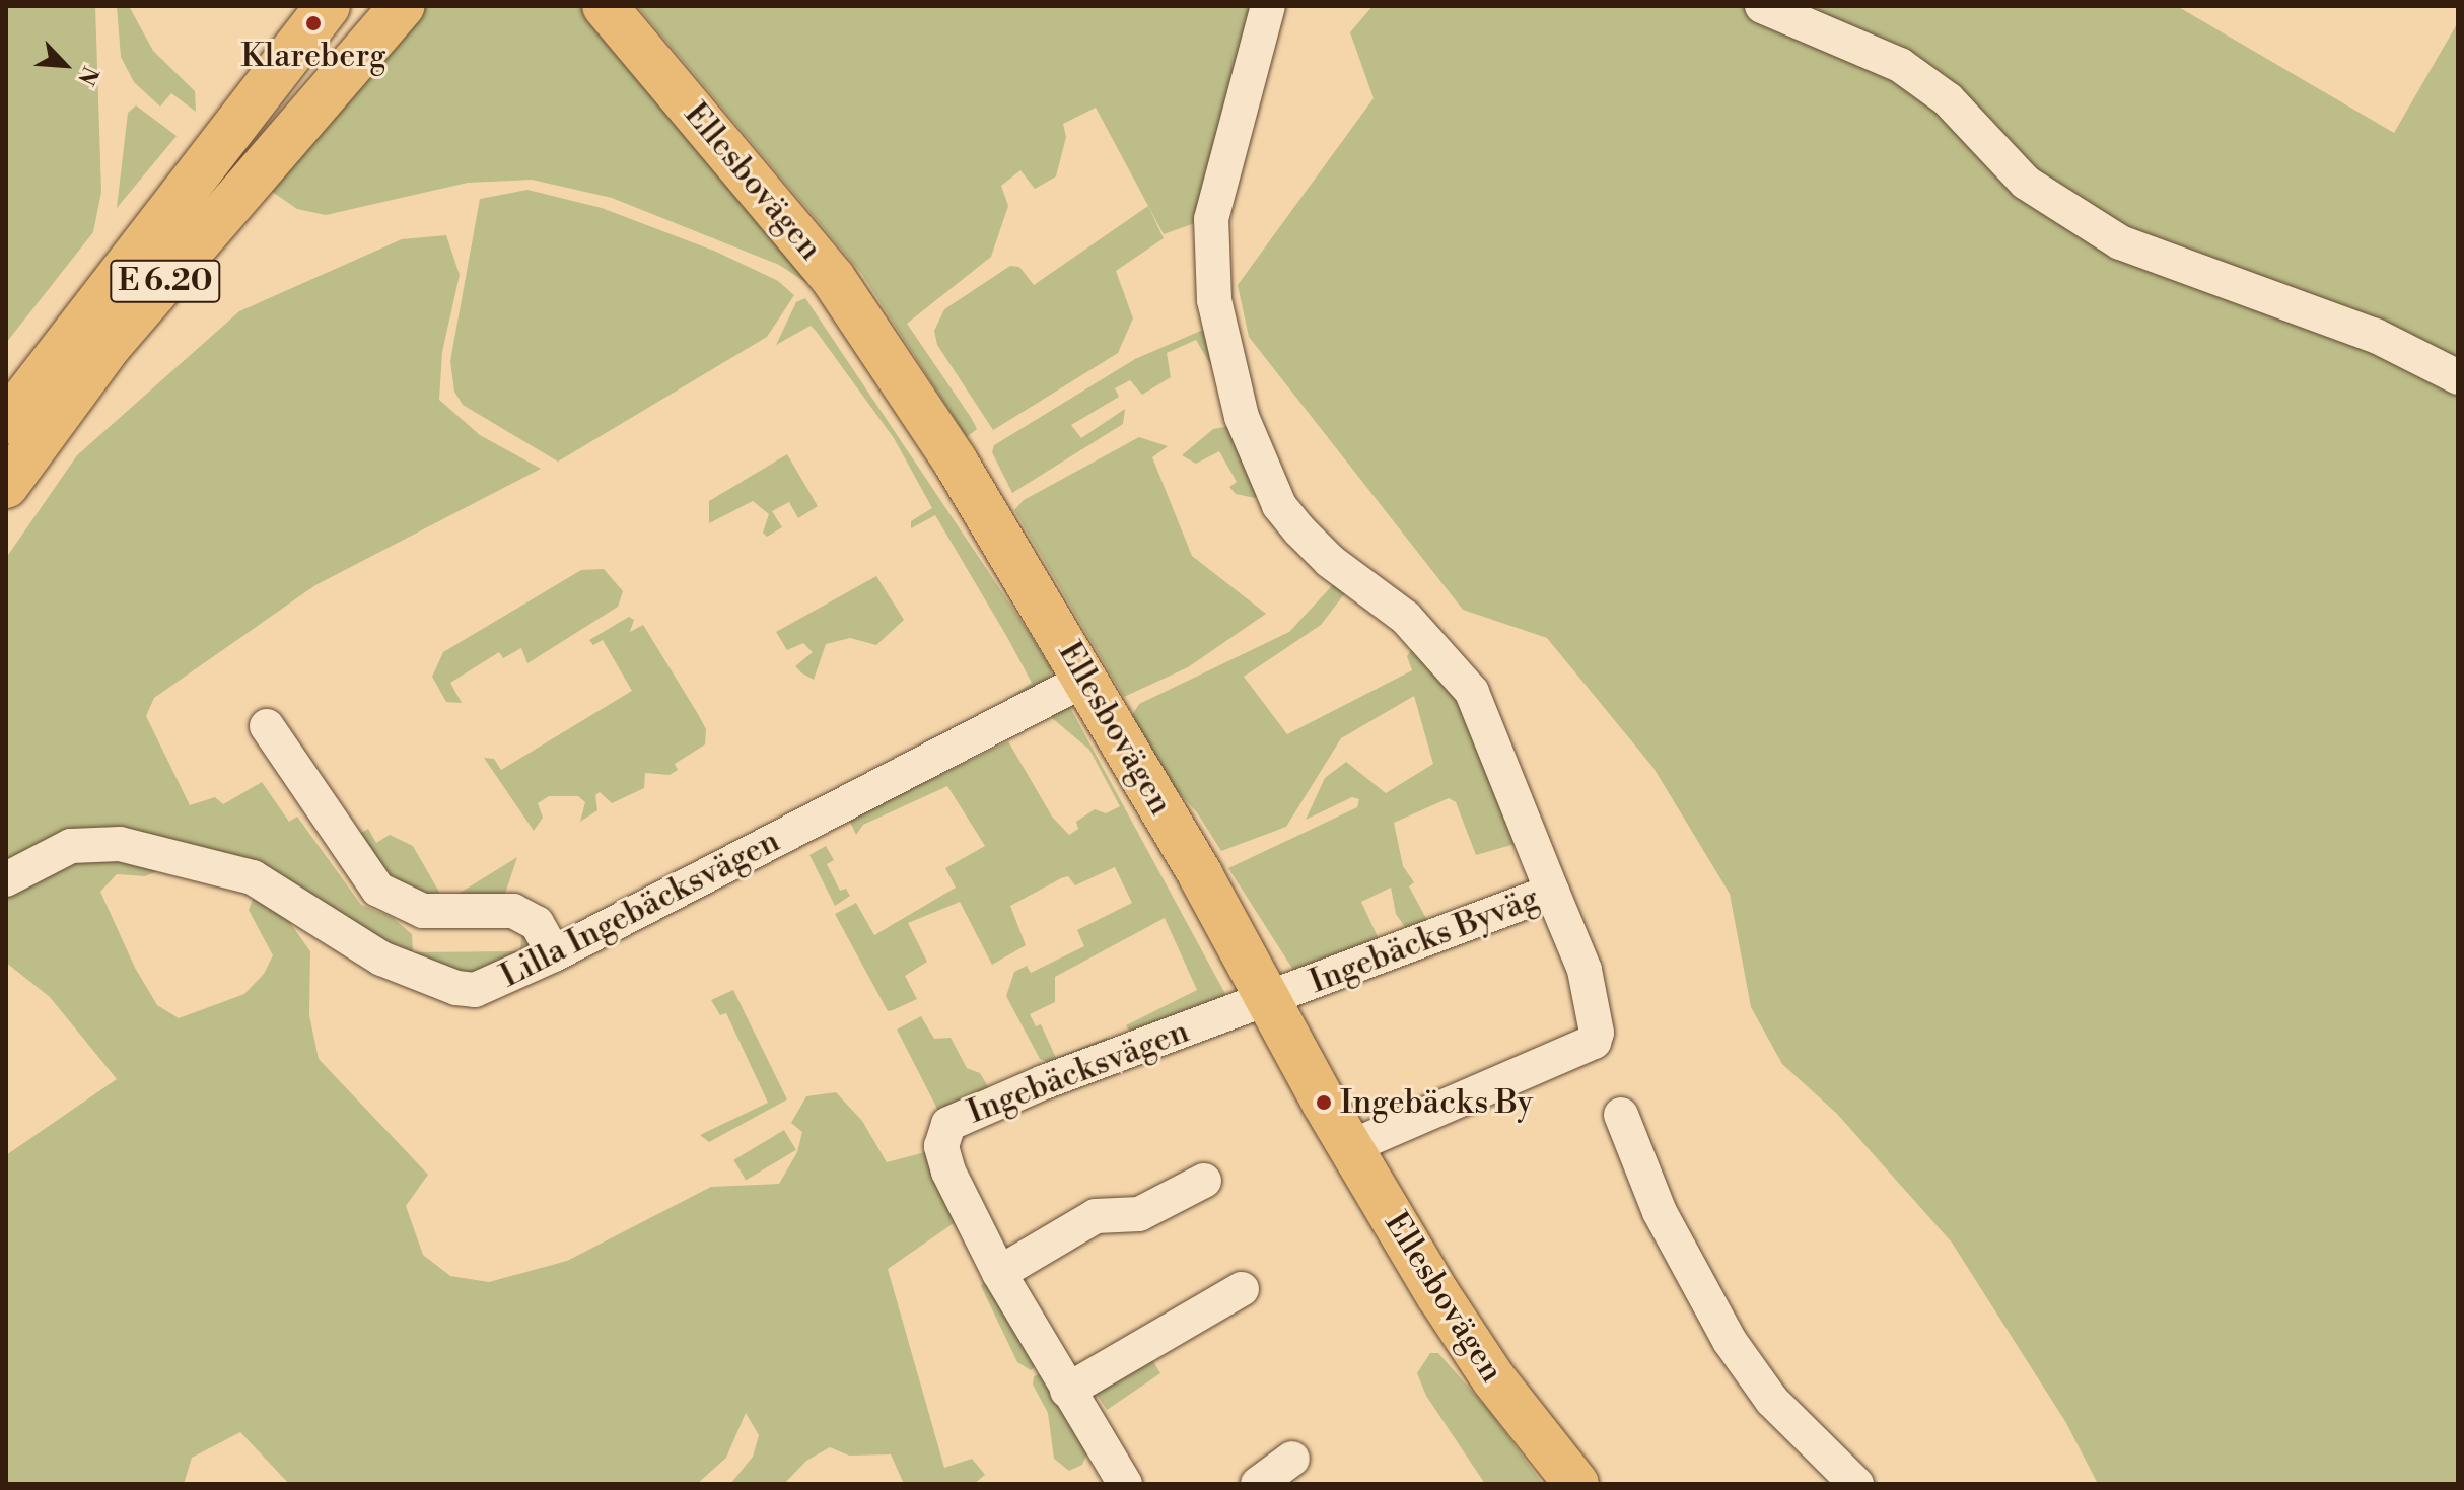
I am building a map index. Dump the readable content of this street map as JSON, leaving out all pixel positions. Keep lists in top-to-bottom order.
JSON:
{
  "streets": {
    "main road": ["Ellesbovägen", "E 6.20"],
    "street": ["Lilla Ingebäcksvägen", "Ingebäcks Byväg", "Ingebäcksvägen"]
  },
  "crossings": [
    ["Ellesbovägen", "Lilla Ingebäcksvägen"],
    ["Ellesbovägen", "Ingebäcks Byväg"],
    ["Ellesbovägen", "Ingebäcksvägen"],
    ["Ingebäcks Byväg", "Ingebäcksvägen"]
  ],
  "places": ["Klareberg", "Ingebäcks By"],
  "north": "bottom right"
}
